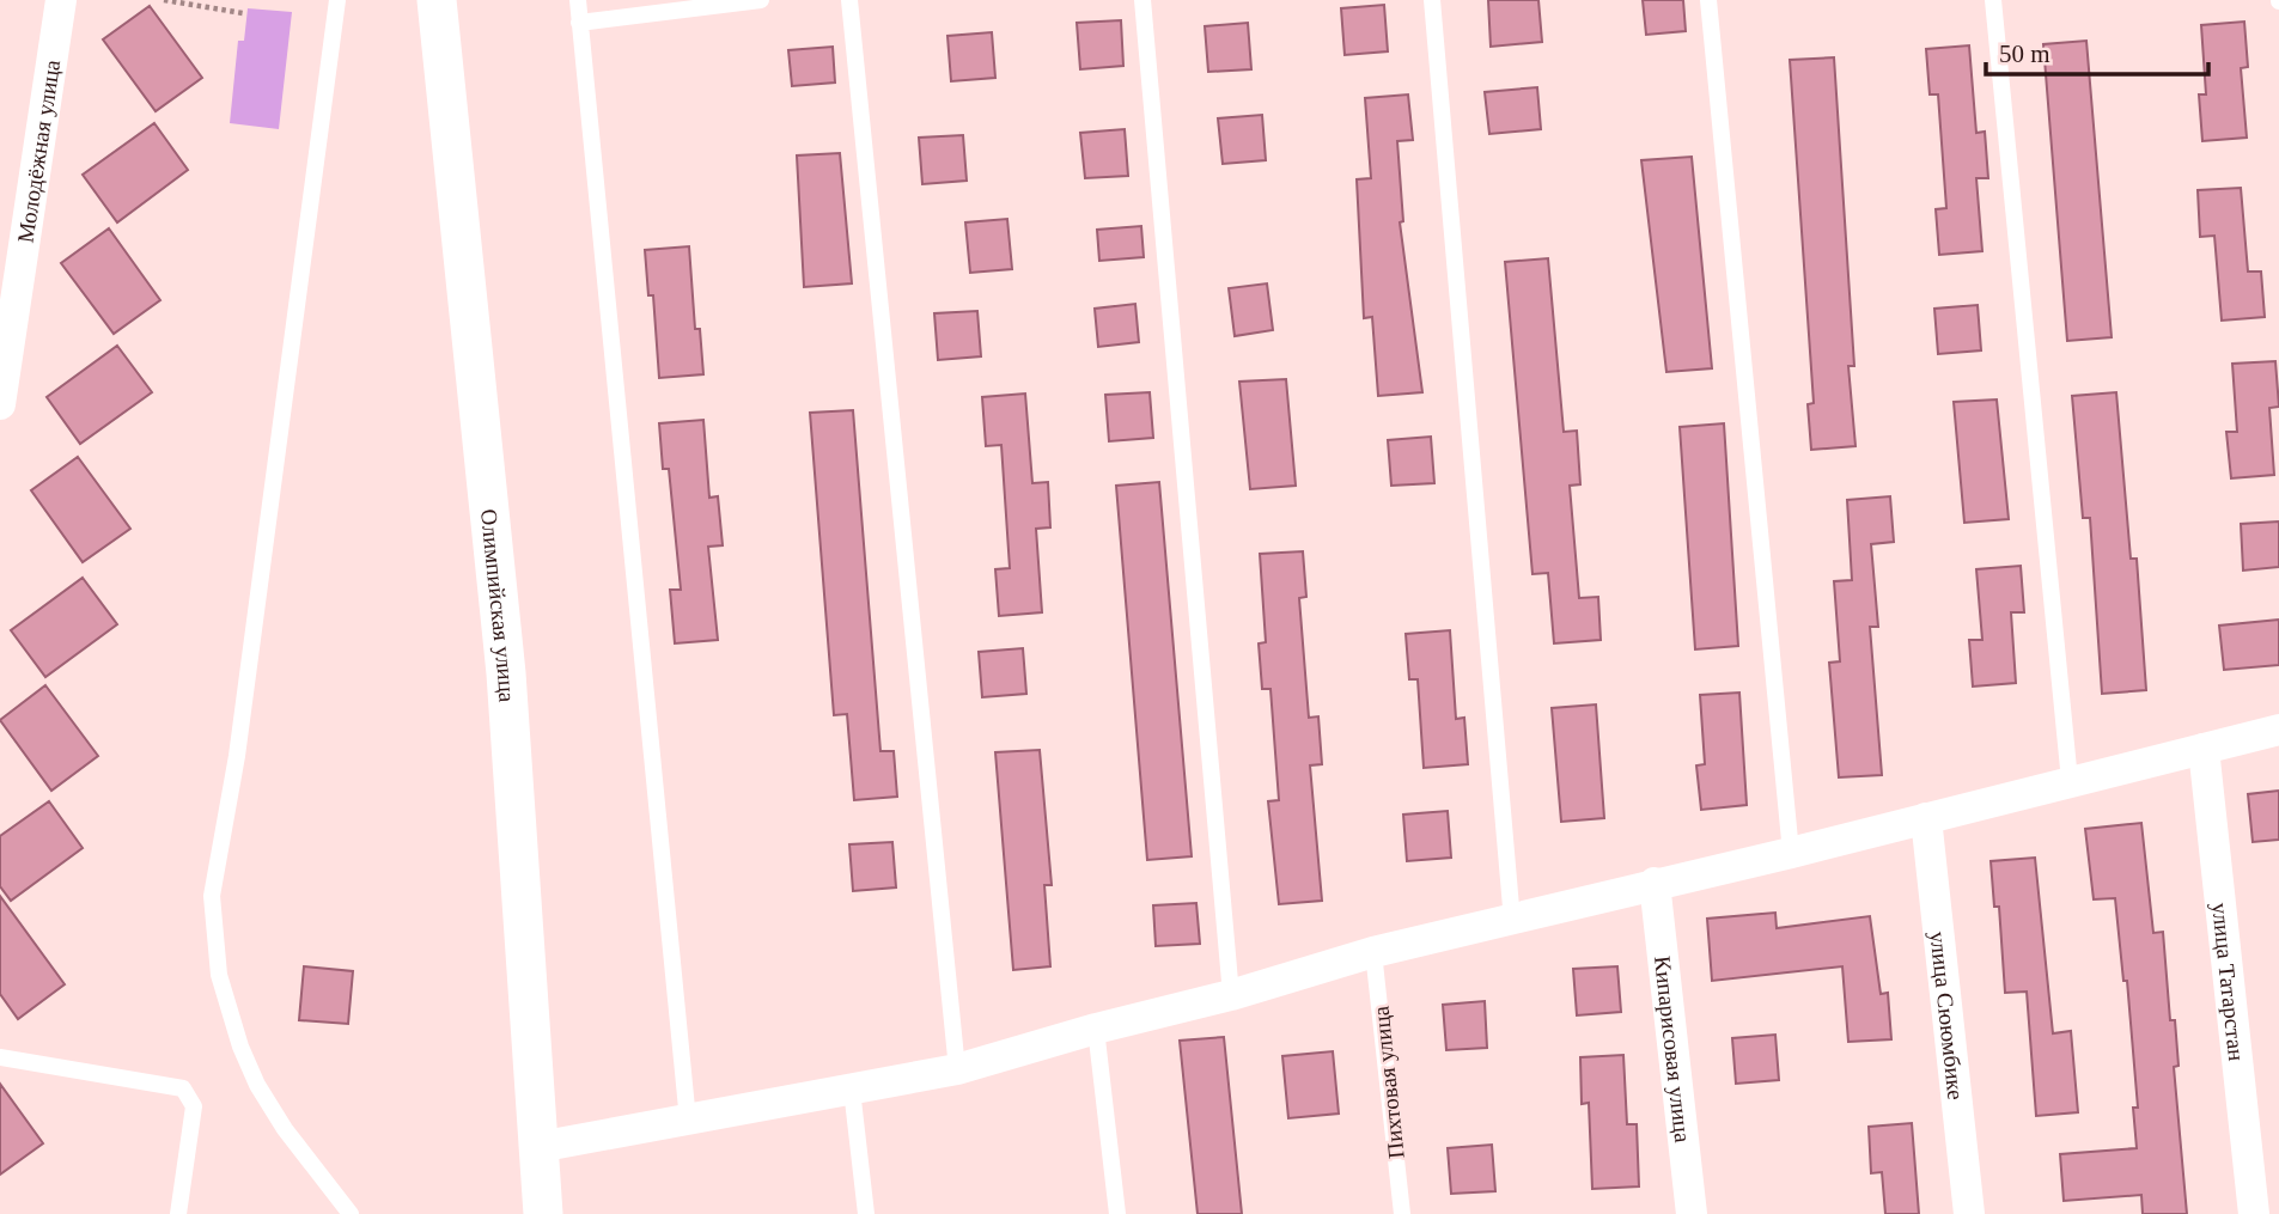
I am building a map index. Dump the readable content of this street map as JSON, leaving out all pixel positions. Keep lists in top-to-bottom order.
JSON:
{
  "streets": {
    "street": [
      "Молодёжная улица",
      "Олимпийская улица",
      "улица Татарстан",
      "улица Сююмбике",
      "Кипарисовая улица"
    ],
    "lane": ["Пихтовая улица"]
  },
  "scale_bar": "50 m"
}
